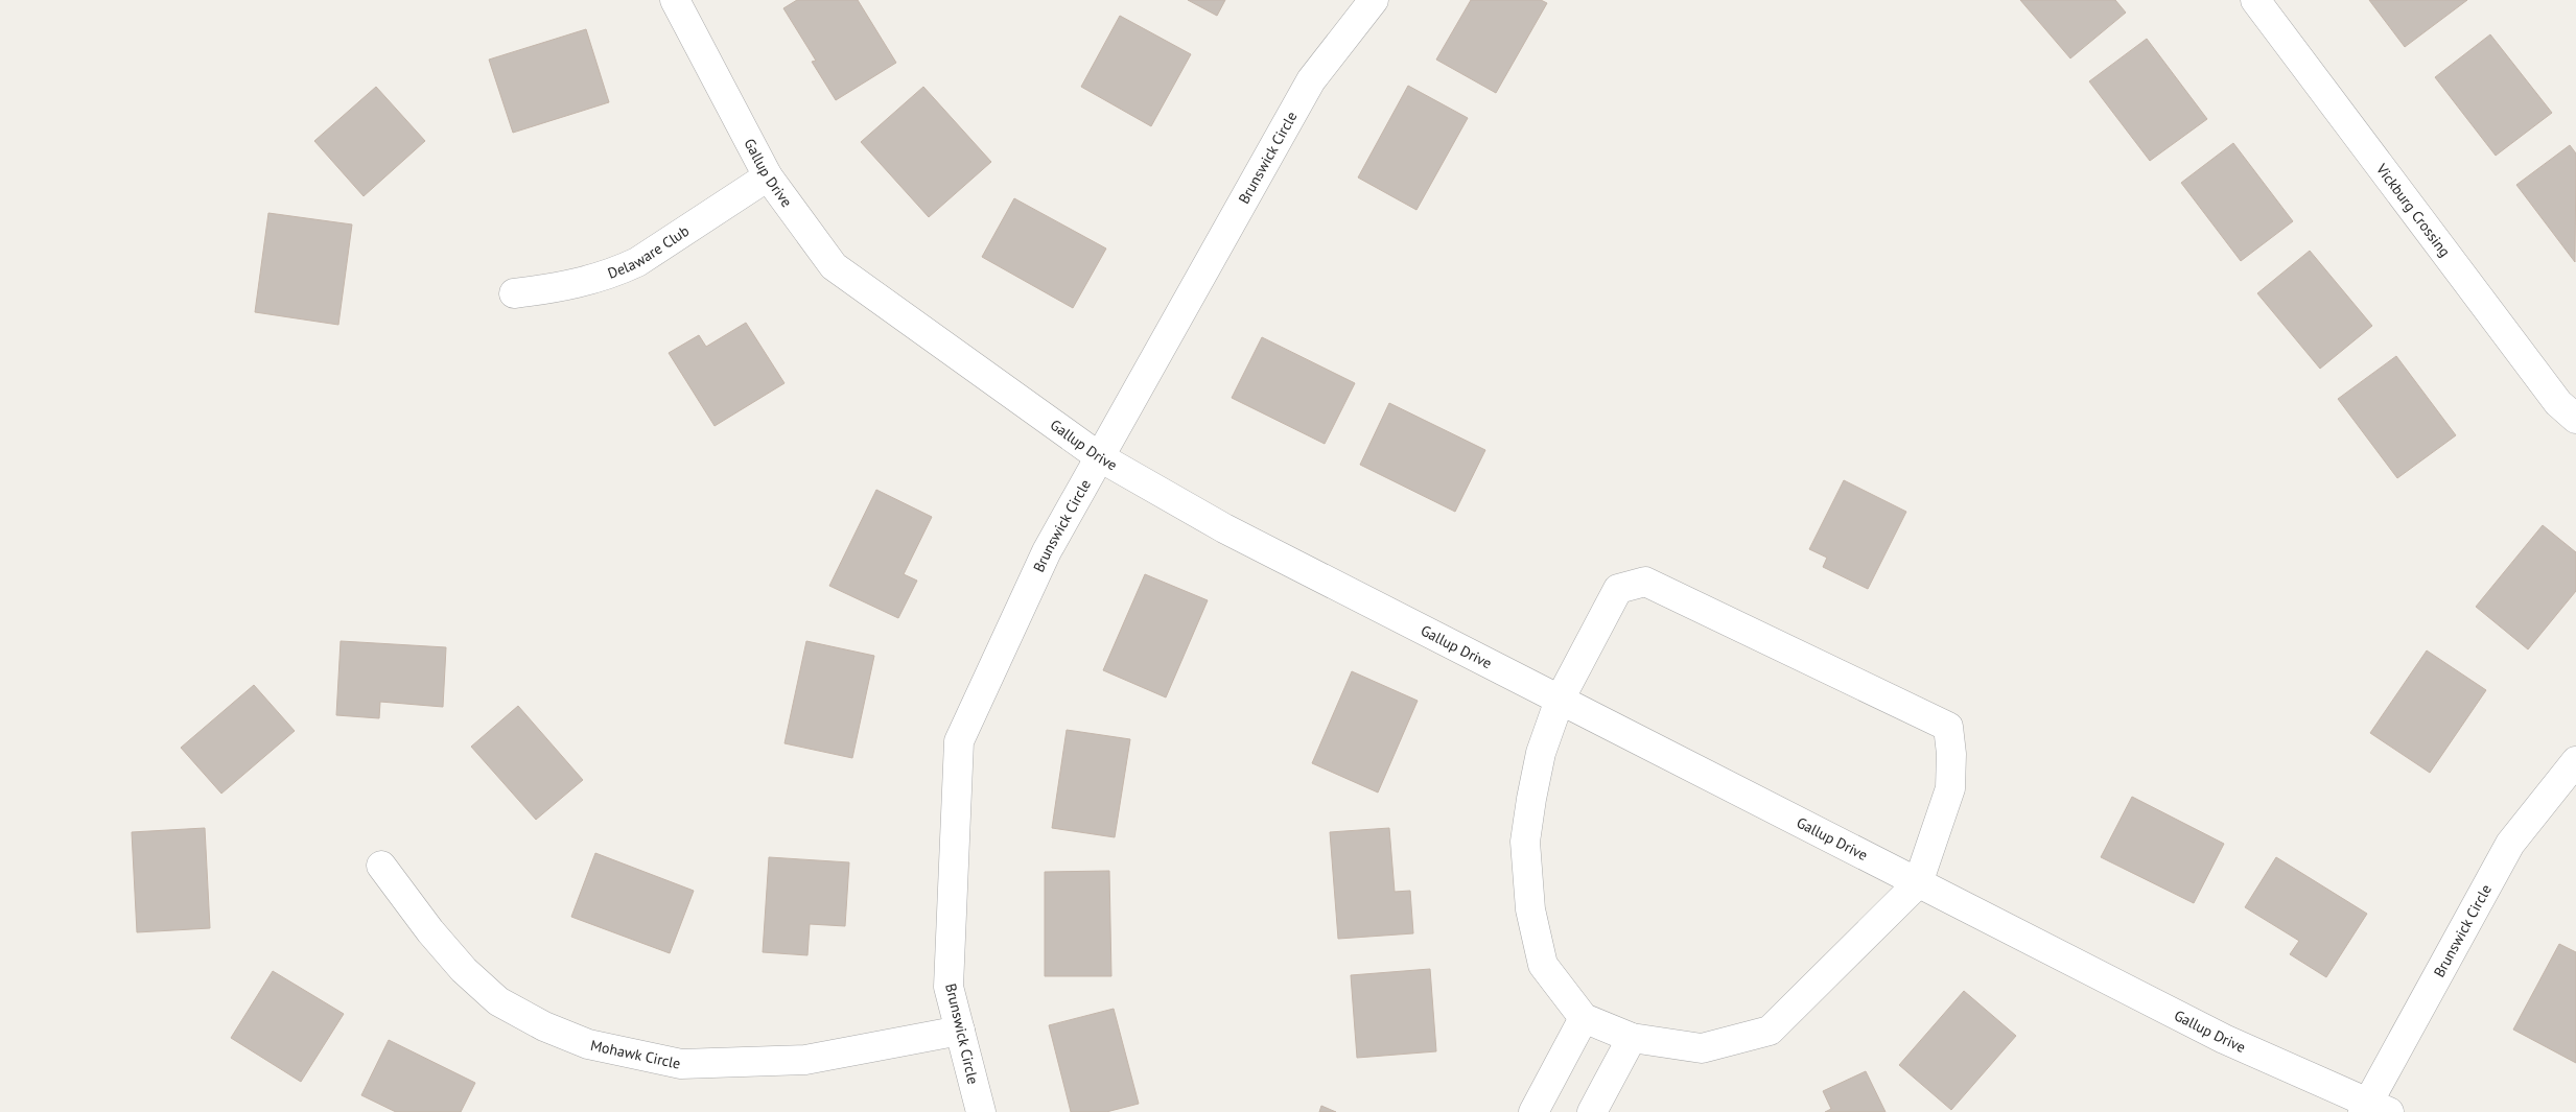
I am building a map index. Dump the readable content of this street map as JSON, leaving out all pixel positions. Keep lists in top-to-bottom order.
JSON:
{
  "streets": {
    "street": [
      "Brunswick Circle",
      "Gallup Drive",
      "Vickburg Crossing",
      "Delaware Club",
      "Mohawk Circle"
    ]
  },
  "crossings": [
    ["Brunswick Circle", "Gallup Drive"],
    ["Brunswick Circle", "Mohawk Circle"],
    ["Gallup Drive", "Delaware Club"]
  ]
}
